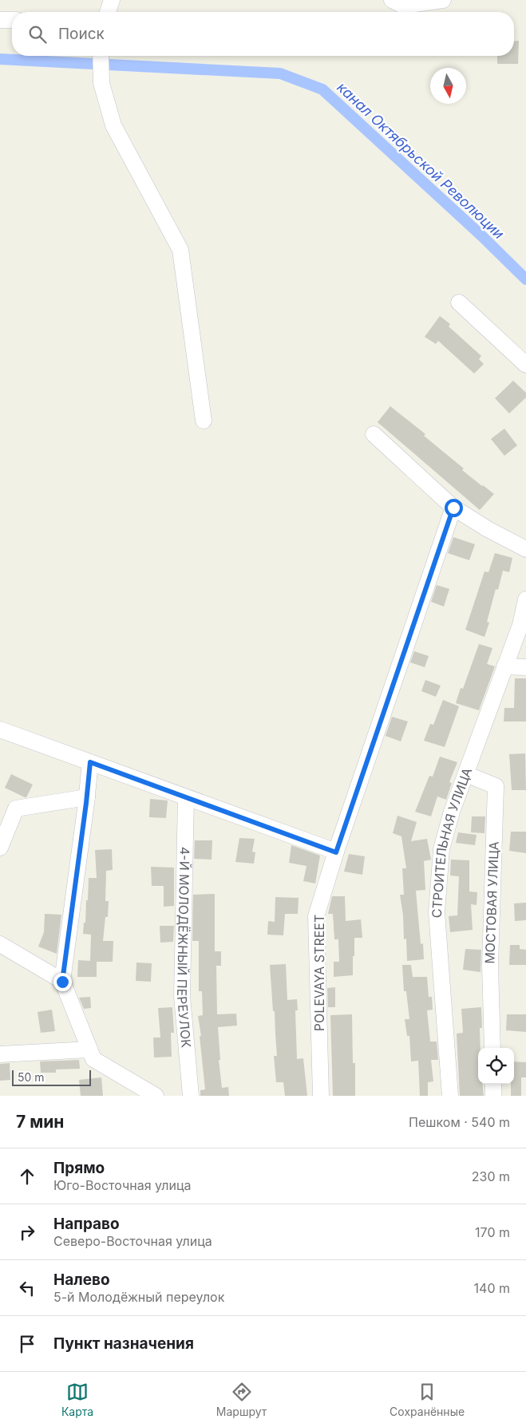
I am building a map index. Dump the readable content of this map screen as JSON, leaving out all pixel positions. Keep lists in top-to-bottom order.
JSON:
{
  "streets": {
    "street": [
      "СТРОИТЕЛЬНАЯ УЛИЦА",
      "МОСТОВАЯ УЛИЦА",
      "4-Й МОЛОДЁЖНЫЙ ПЕРЕУЛОК",
      "POLEVAYA STREET"
    ]
  },
  "crossings": [
    ["СТРОИТЕЛЬНАЯ УЛИЦА", "МОСТОВАЯ УЛИЦА"]
  ],
  "water": ["канал Октябрьской Революции"],
  "scale_bar": "50 m",
  "north": "bottom",
  "page": {
    "search": "Поиск",
    "scale": "50 m",
    "heading": ["7 мин", "Пешком · 540 m"],
    "list": [
      ["Прямо", "Юго-Восточная улица", "230 m"],
      ["Направо", "Северо-Восточная улица", "170 m"],
      ["Налево", "5-й Молодёжный переулок", "140 m"],
      "Пункт назначения"
    ],
    "nav": ["Карта", "Маршрут", "Сохранённые"]
  }
}
